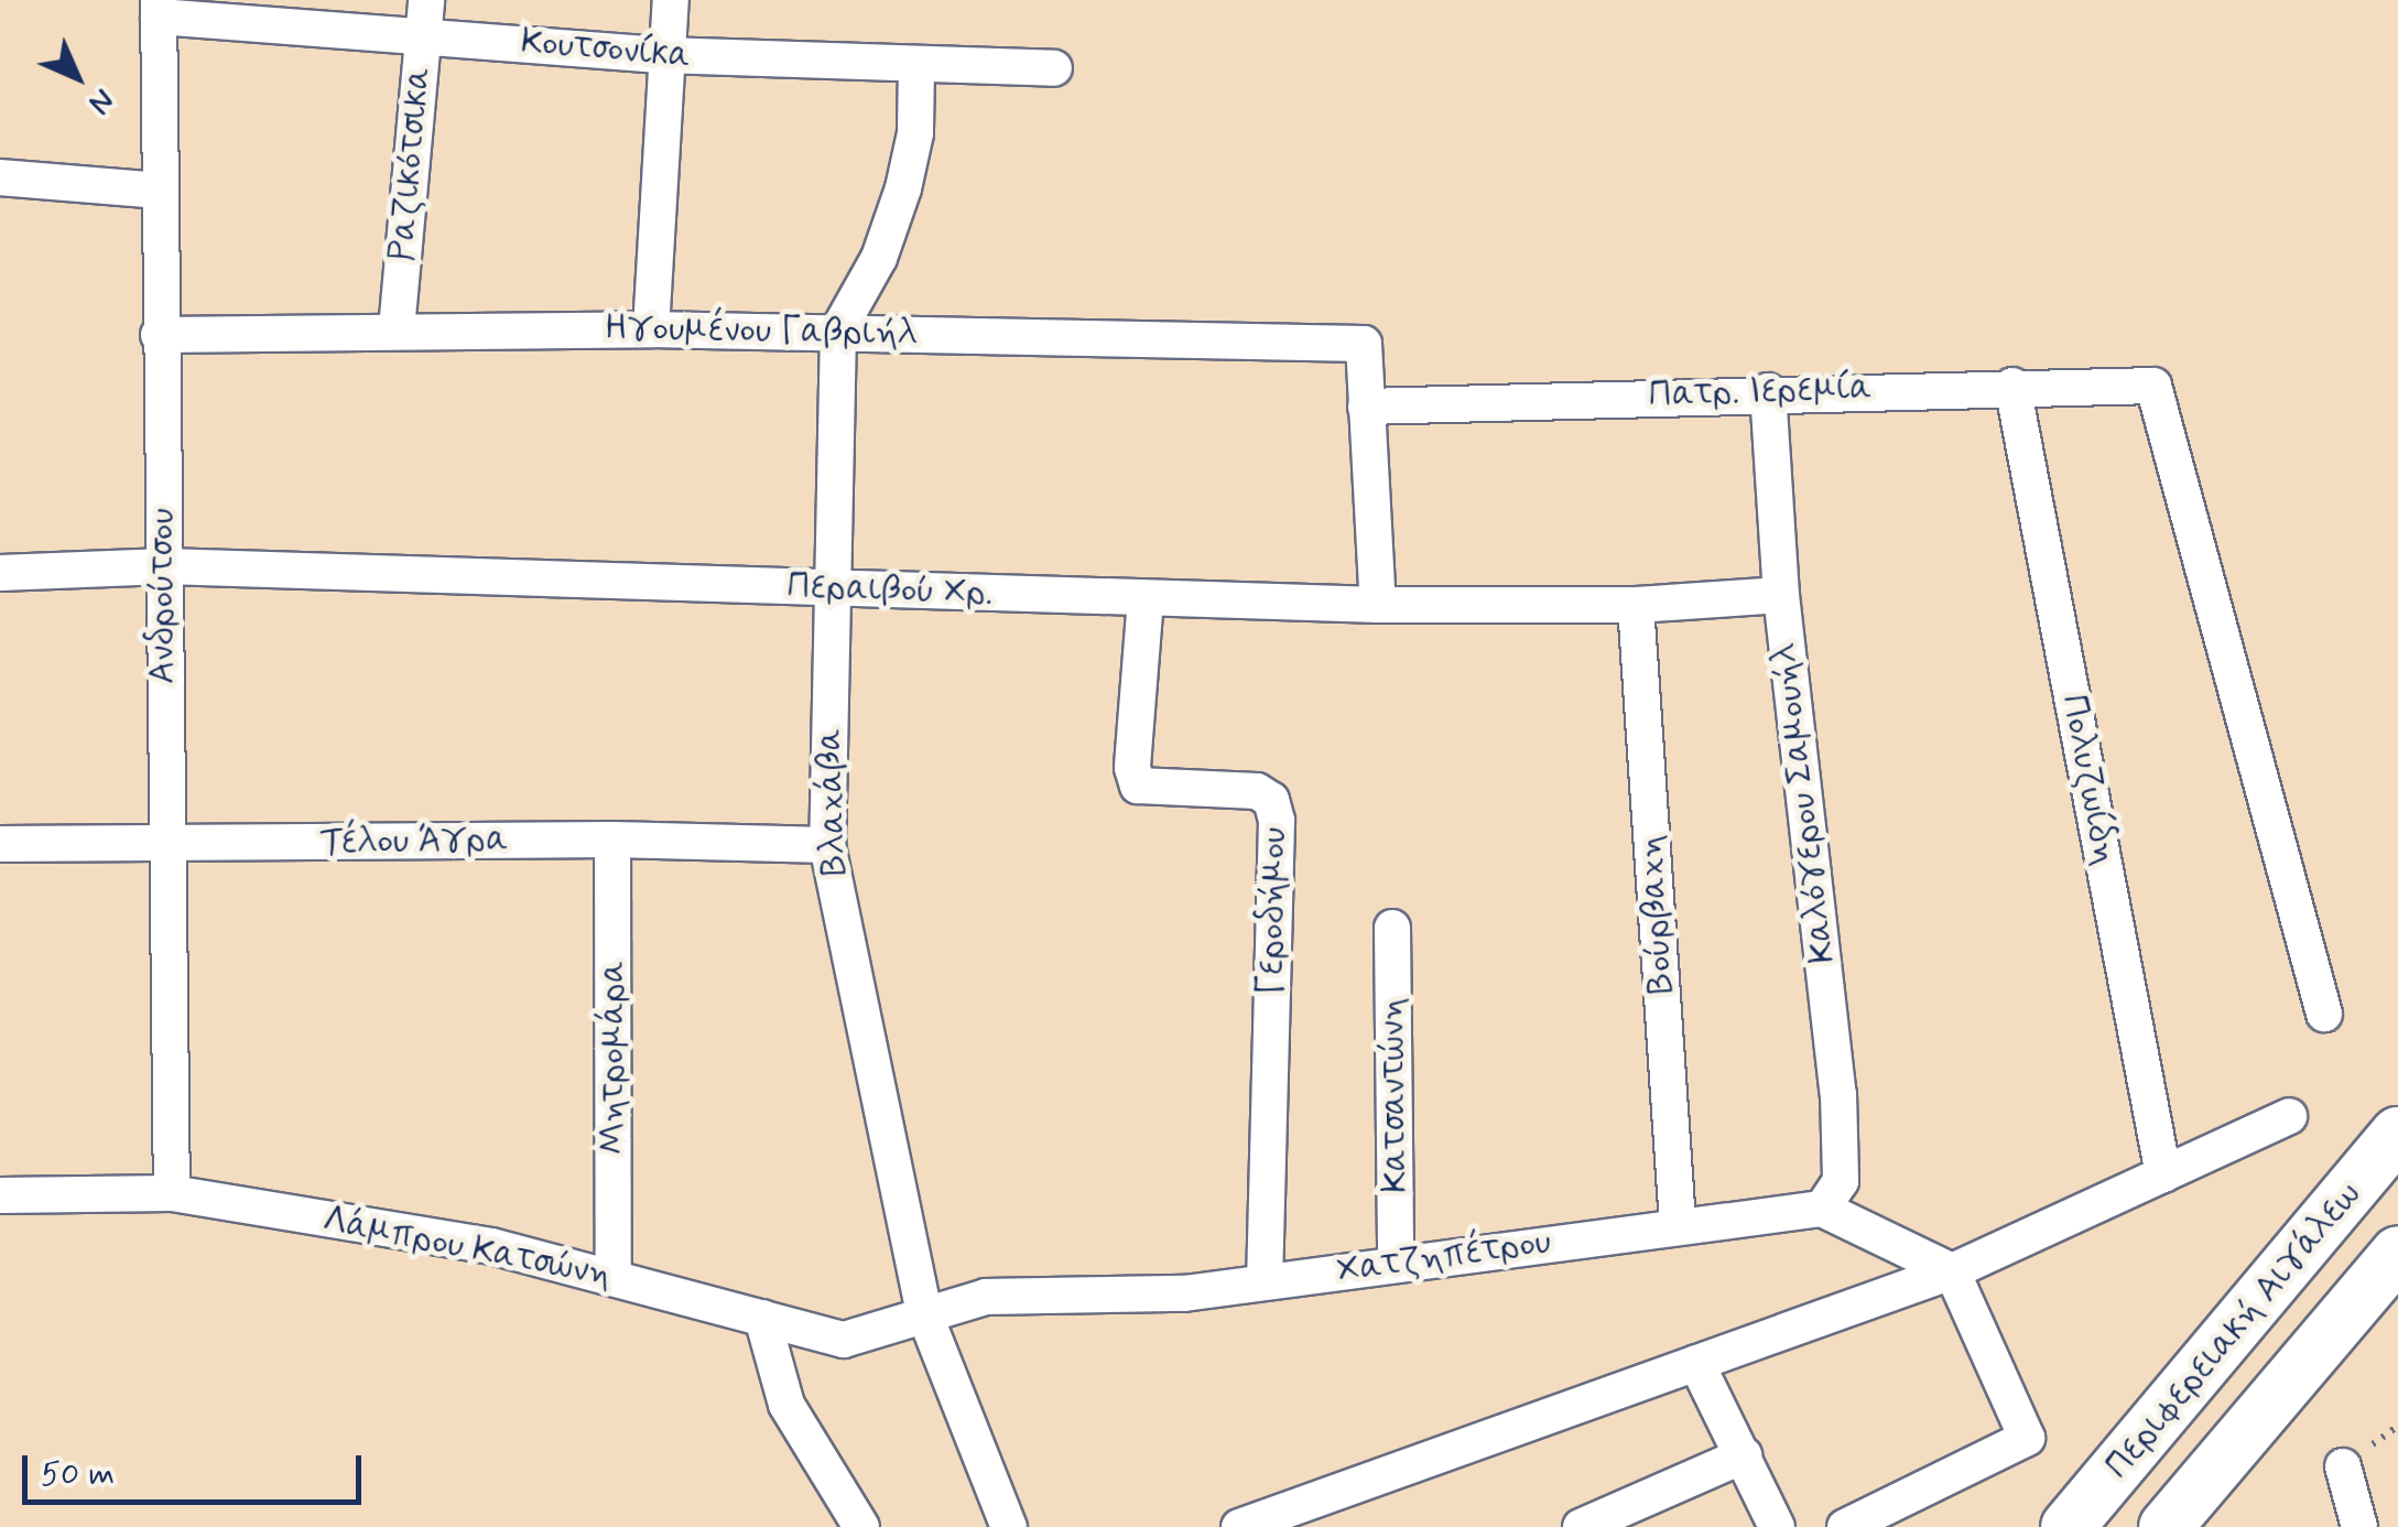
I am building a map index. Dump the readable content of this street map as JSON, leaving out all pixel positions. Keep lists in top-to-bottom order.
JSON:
{
  "streets": {
    "main road": ["Περιφερειακή Αιγάλεω"],
    "street": [
      "Κουτσονίκα",
      "Ραζικότσικα",
      "Ηγουμένου Γαβριήλ",
      "Πατρ. Ιερεμία",
      "Περαιβού Χρ.",
      "Ανδρούτσου",
      "Πολυζωίδη",
      "Βλαχάβα",
      "Καλόγερου Σαμουήλ",
      "Τέλου Άγρα",
      "Γεροδήμου",
      "Βούρβαχη",
      "Μητρομάρα",
      "Κατσαντώνη",
      "Λάμπρου Κατσώνη",
      "Χατζηπέτρου"
    ]
  },
  "crossings": [
    ["Κουτσονίκα", "Ραζικότσικα"],
    ["Κουτσονίκα", "Ανδρούτσου"],
    ["Κουτσονίκα", "Βλαχάβα"],
    ["Ραζικότσικα", "Ηγουμένου Γαβριήλ"],
    ["Ηγουμένου Γαβριήλ", "Πατρ. Ιερεμία"],
    ["Ηγουμένου Γαβριήλ", "Ανδρούτσου"],
    ["Ηγουμένου Γαβριήλ", "Βλαχάβα"],
    ["Πατρ. Ιερεμία", "Πολυζωίδη"],
    ["Πατρ. Ιερεμία", "Καλόγερου Σαμουήλ"],
    ["Περαιβού Χρ.", "Ανδρούτσου"],
    ["Περαιβού Χρ.", "Βλαχάβα"],
    ["Περαιβού Χρ.", "Καλόγερου Σαμουήλ"],
    ["Περαιβού Χρ.", "Γεροδήμου"],
    ["Περαιβού Χρ.", "Βούρβαχη"],
    ["Ανδρούτσου", "Τέλου Άγρα"],
    ["Ανδρούτσου", "Λάμπρου Κατσώνη"],
    ["Βλαχάβα", "Τέλου Άγρα"],
    ["Βλαχάβα", "Λάμπρου Κατσώνη"],
    ["Βλαχάβα", "Χατζηπέτρου"],
    ["Καλόγερου Σαμουήλ", "Χατζηπέτρου"],
    ["Τέλου Άγρα", "Μητρομάρα"],
    ["Γεροδήμου", "Χατζηπέτρου"],
    ["Βούρβαχη", "Χατζηπέτρου"],
    ["Μητρομάρα", "Λάμπρου Κατσώνη"],
    ["Κατσαντώνη", "Χατζηπέτρου"],
    ["Λάμπρου Κατσώνη", "Χατζηπέτρου"]
  ],
  "scale_bar": "50 m",
  "north": "bottom right"
}
